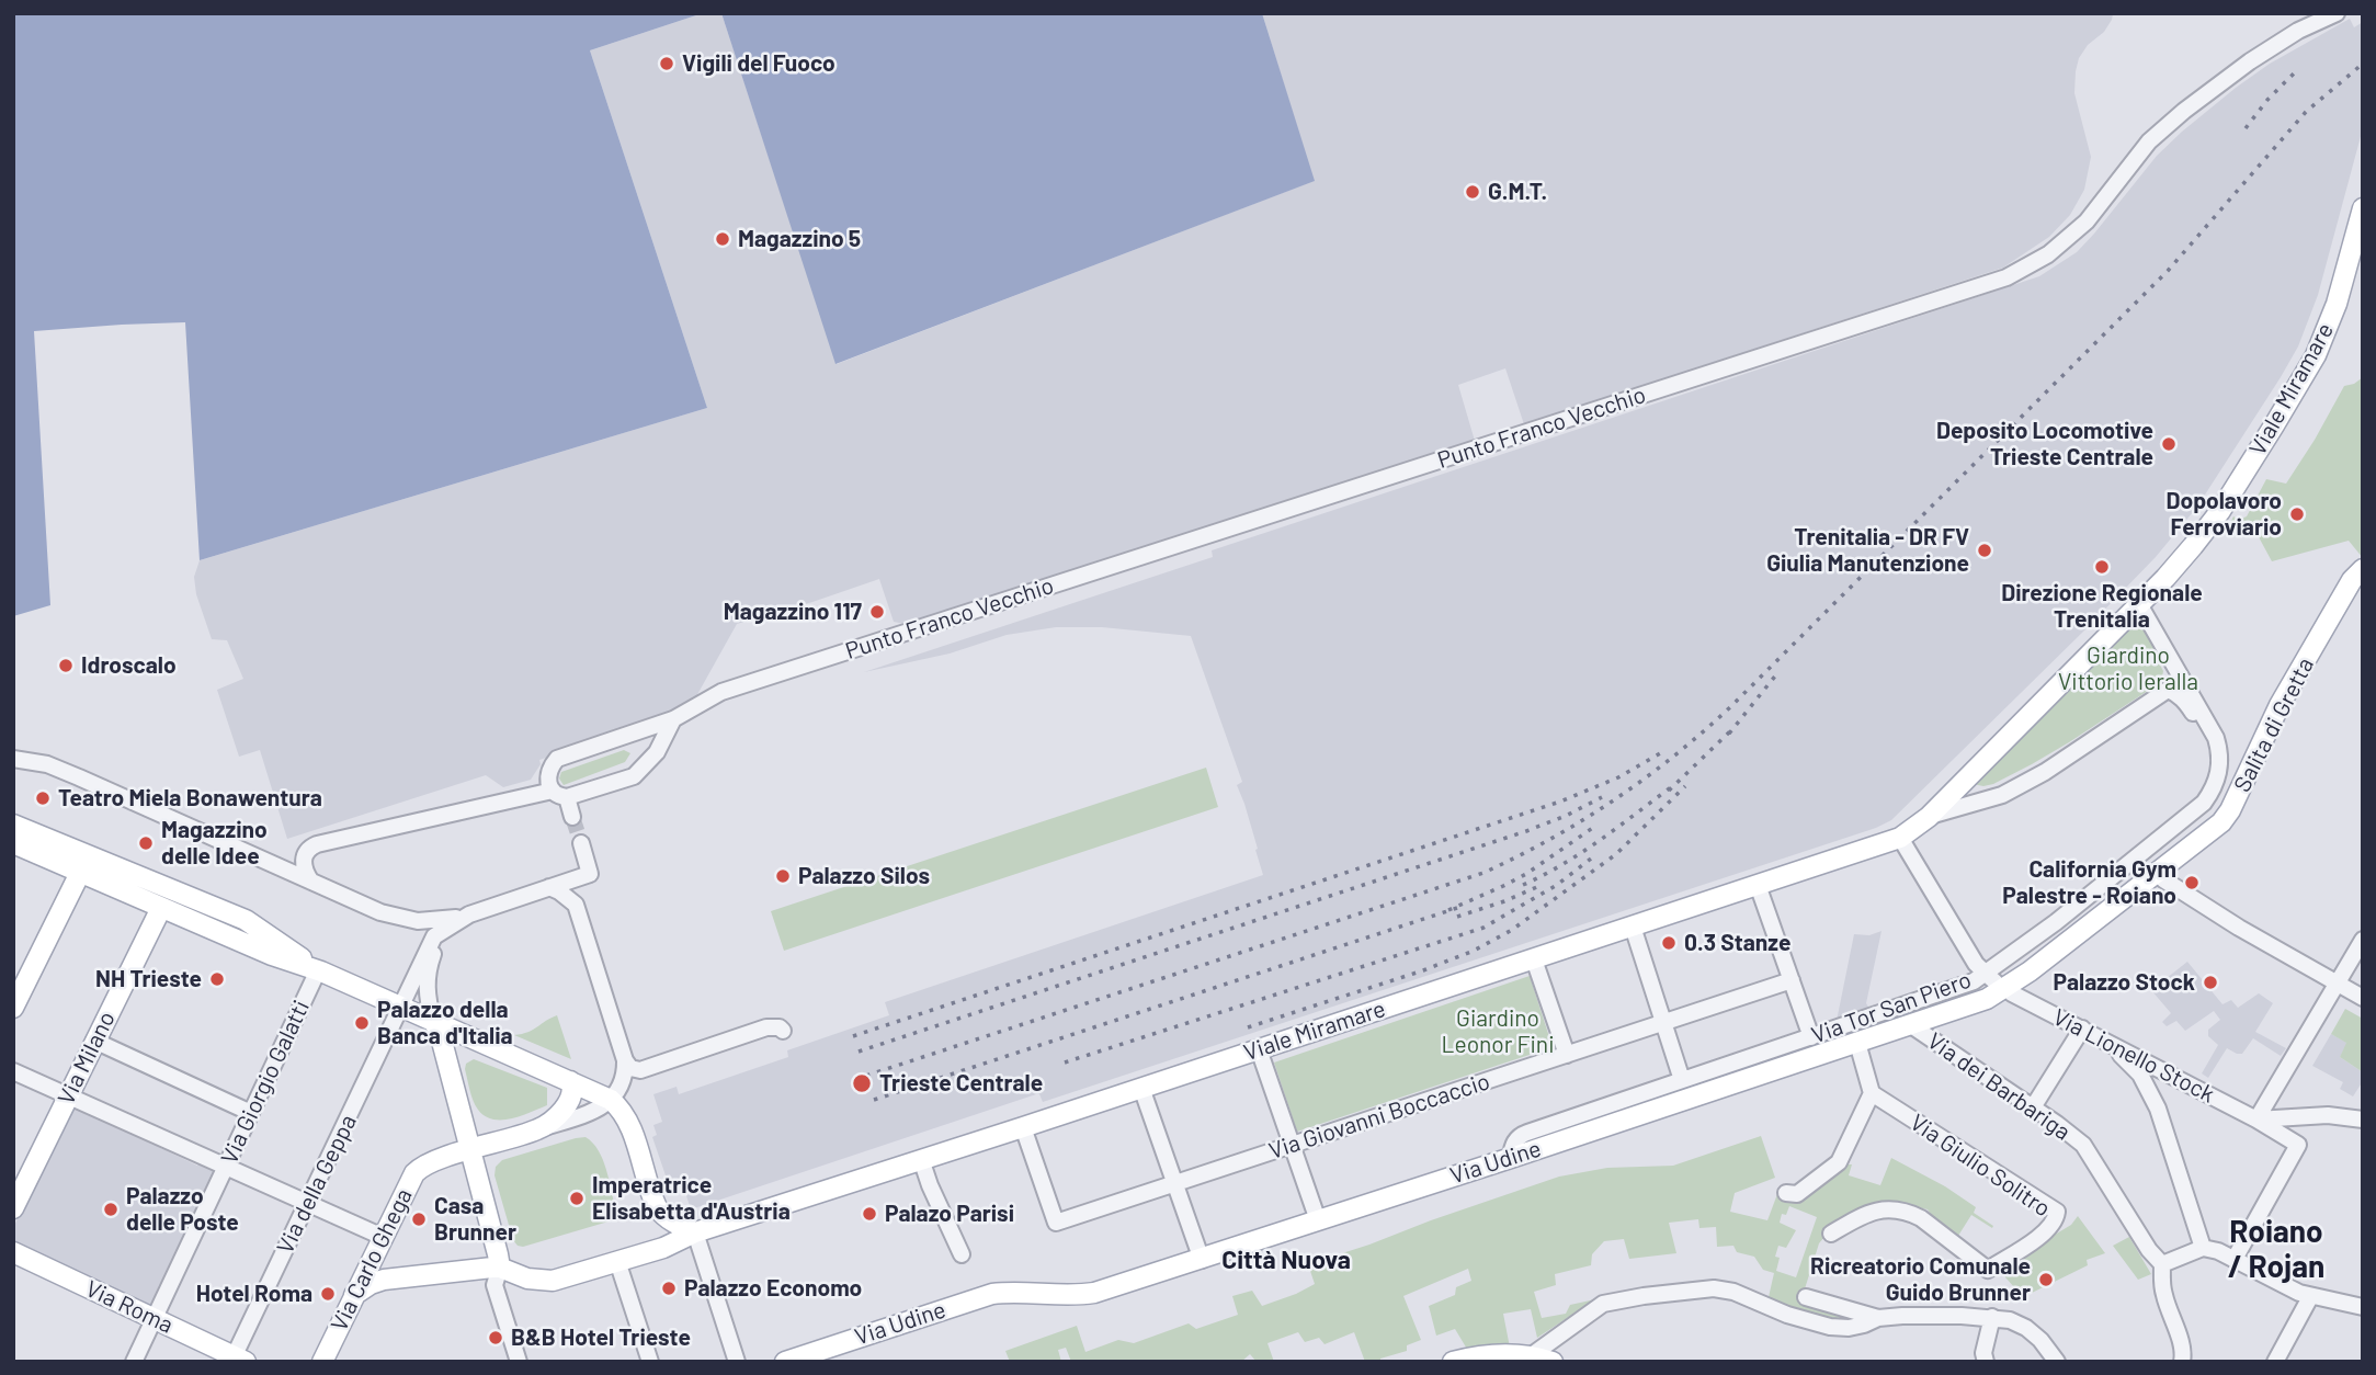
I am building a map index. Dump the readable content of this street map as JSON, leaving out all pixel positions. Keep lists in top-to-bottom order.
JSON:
{
  "streets": {
    "main road": [
      "Viale Miramare",
      "Salita di Gretta",
      "Via Milano",
      "Via Udine",
      "Via Carlo Ghega",
      "Via Roma"
    ],
    "street": [
      "Punto Franco Vecchio",
      "Via Tor San Piero",
      "Via Lionello Stock",
      "Via Giorgio Galatti",
      "Via dei Barbariga",
      "Via Giovanni Boccaccio",
      "Via Giulio Solitro",
      "Via della Geppa"
    ]
  },
  "crossings": [
    ["Viale Miramare", "Via Tor San Piero"],
    ["Viale Miramare", "Via Giovanni Boccaccio"],
    ["Salita di Gretta", "Via Tor San Piero"],
    ["Salita di Gretta", "Via Udine"],
    ["Via Tor San Piero", "Via Udine"],
    ["Via Giorgio Galatti", "Via Roma"],
    ["Via dei Barbariga", "Via Udine"],
    ["Via della Geppa", "Via Roma"]
  ],
  "districts": ["Roiano / Rojan", "Città Nuova"],
  "parks": ["Giardino Vittorio Ieralla", "Giardino Leonor Fini"],
  "places": [
    "Vigili del Fuoco",
    "G.M.T.",
    "Magazzino 5",
    "Deposito Locomotive Trieste Centrale",
    "Dopolavoro Ferroviario",
    "Trenitalia - DR FV Giulia Manutenzione",
    "Direzione Regionale Trenitalia",
    "Magazzino 117",
    "Idroscalo",
    "Teatro Miela Bonawentura",
    "Magazzino delle Idee",
    "Palazzo Silos",
    "California Gym Palestre - Roiano",
    "0.3 Stanze",
    "NH Trieste",
    "Palazzo Stock",
    "Palazzo della Banca d'Italia",
    "Trieste Centrale",
    "Imperatrice Elisabetta d'Austria",
    "Palazzo delle Poste",
    "Palazo Parisi",
    "Casa Brunner",
    "Ricreatorio Comunale Guido Brunner",
    "Palazzo Economo",
    "Hotel Roma",
    "B&B Hotel Trieste"
  ]
}
